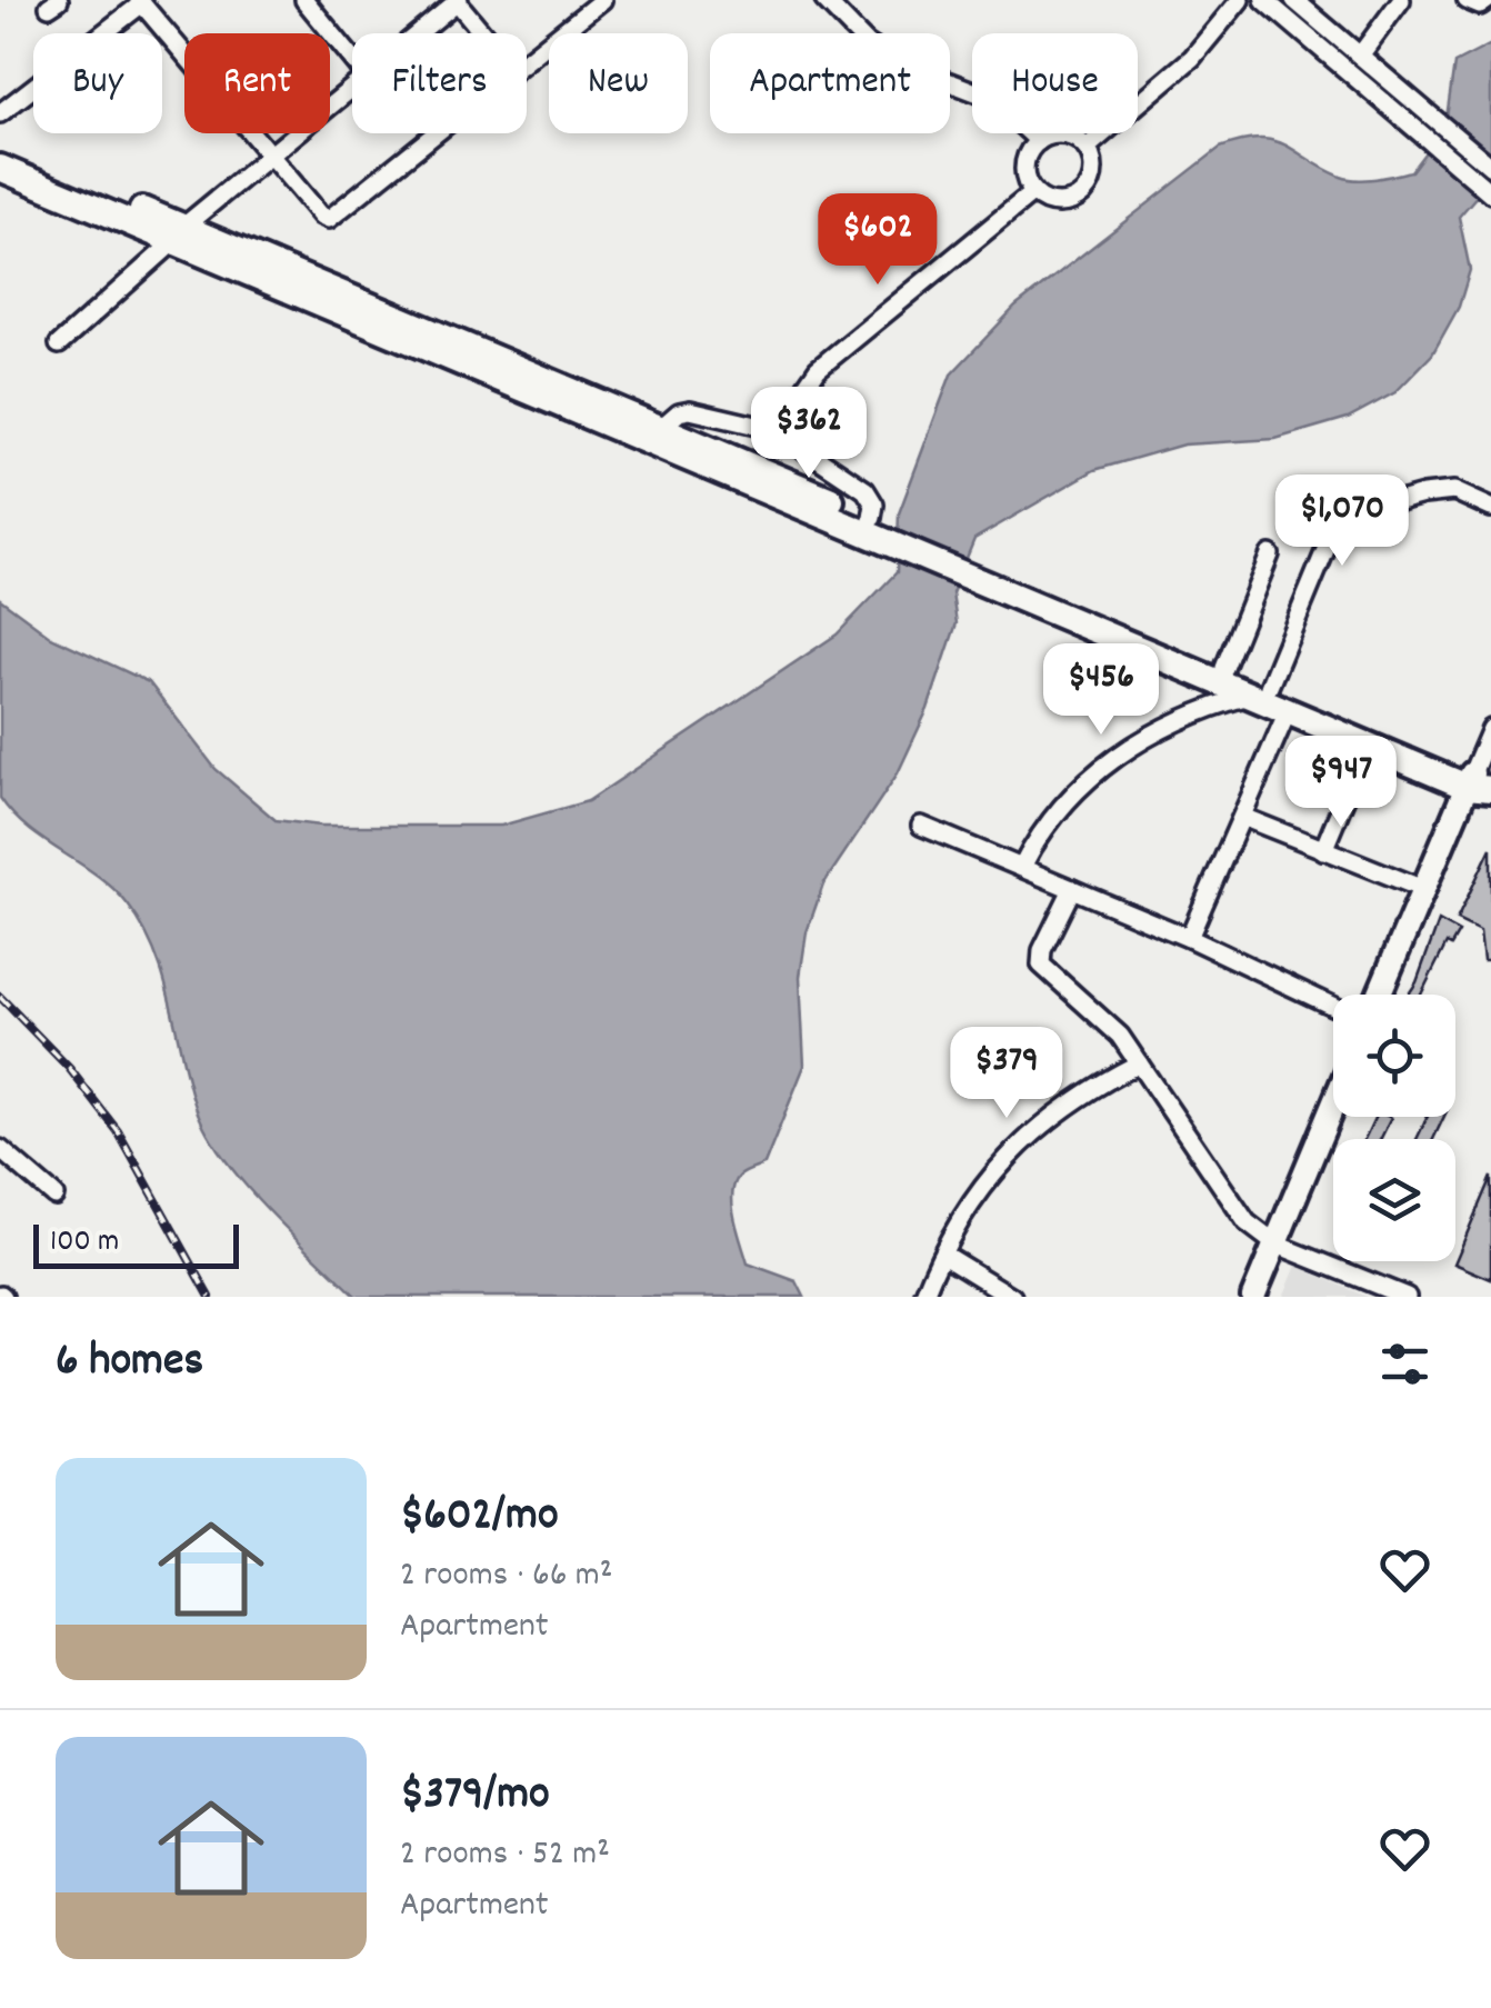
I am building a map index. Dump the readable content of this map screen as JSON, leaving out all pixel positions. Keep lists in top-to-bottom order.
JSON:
{
  "scale_bar": "100 m",
  "page": {
    "chip": [
      "Buy",
      "Rent",
      "Filters",
      "New",
      "Apartment",
      "House"
    ],
    "price": [
      "$602",
      "$362",
      "$1,070",
      "$456",
      "$947",
      "$379"
    ],
    "scale": "100 m",
    "heading": "6 homes",
    "list": [
      {
        "name": "$602/mo",
        "note": "2 rooms · 66 m² · Apartment"
      },
      {
        "name": "$379/mo",
        "note": "2 rooms · 52 m² · Apartment"
      }
    ]
  }
}
